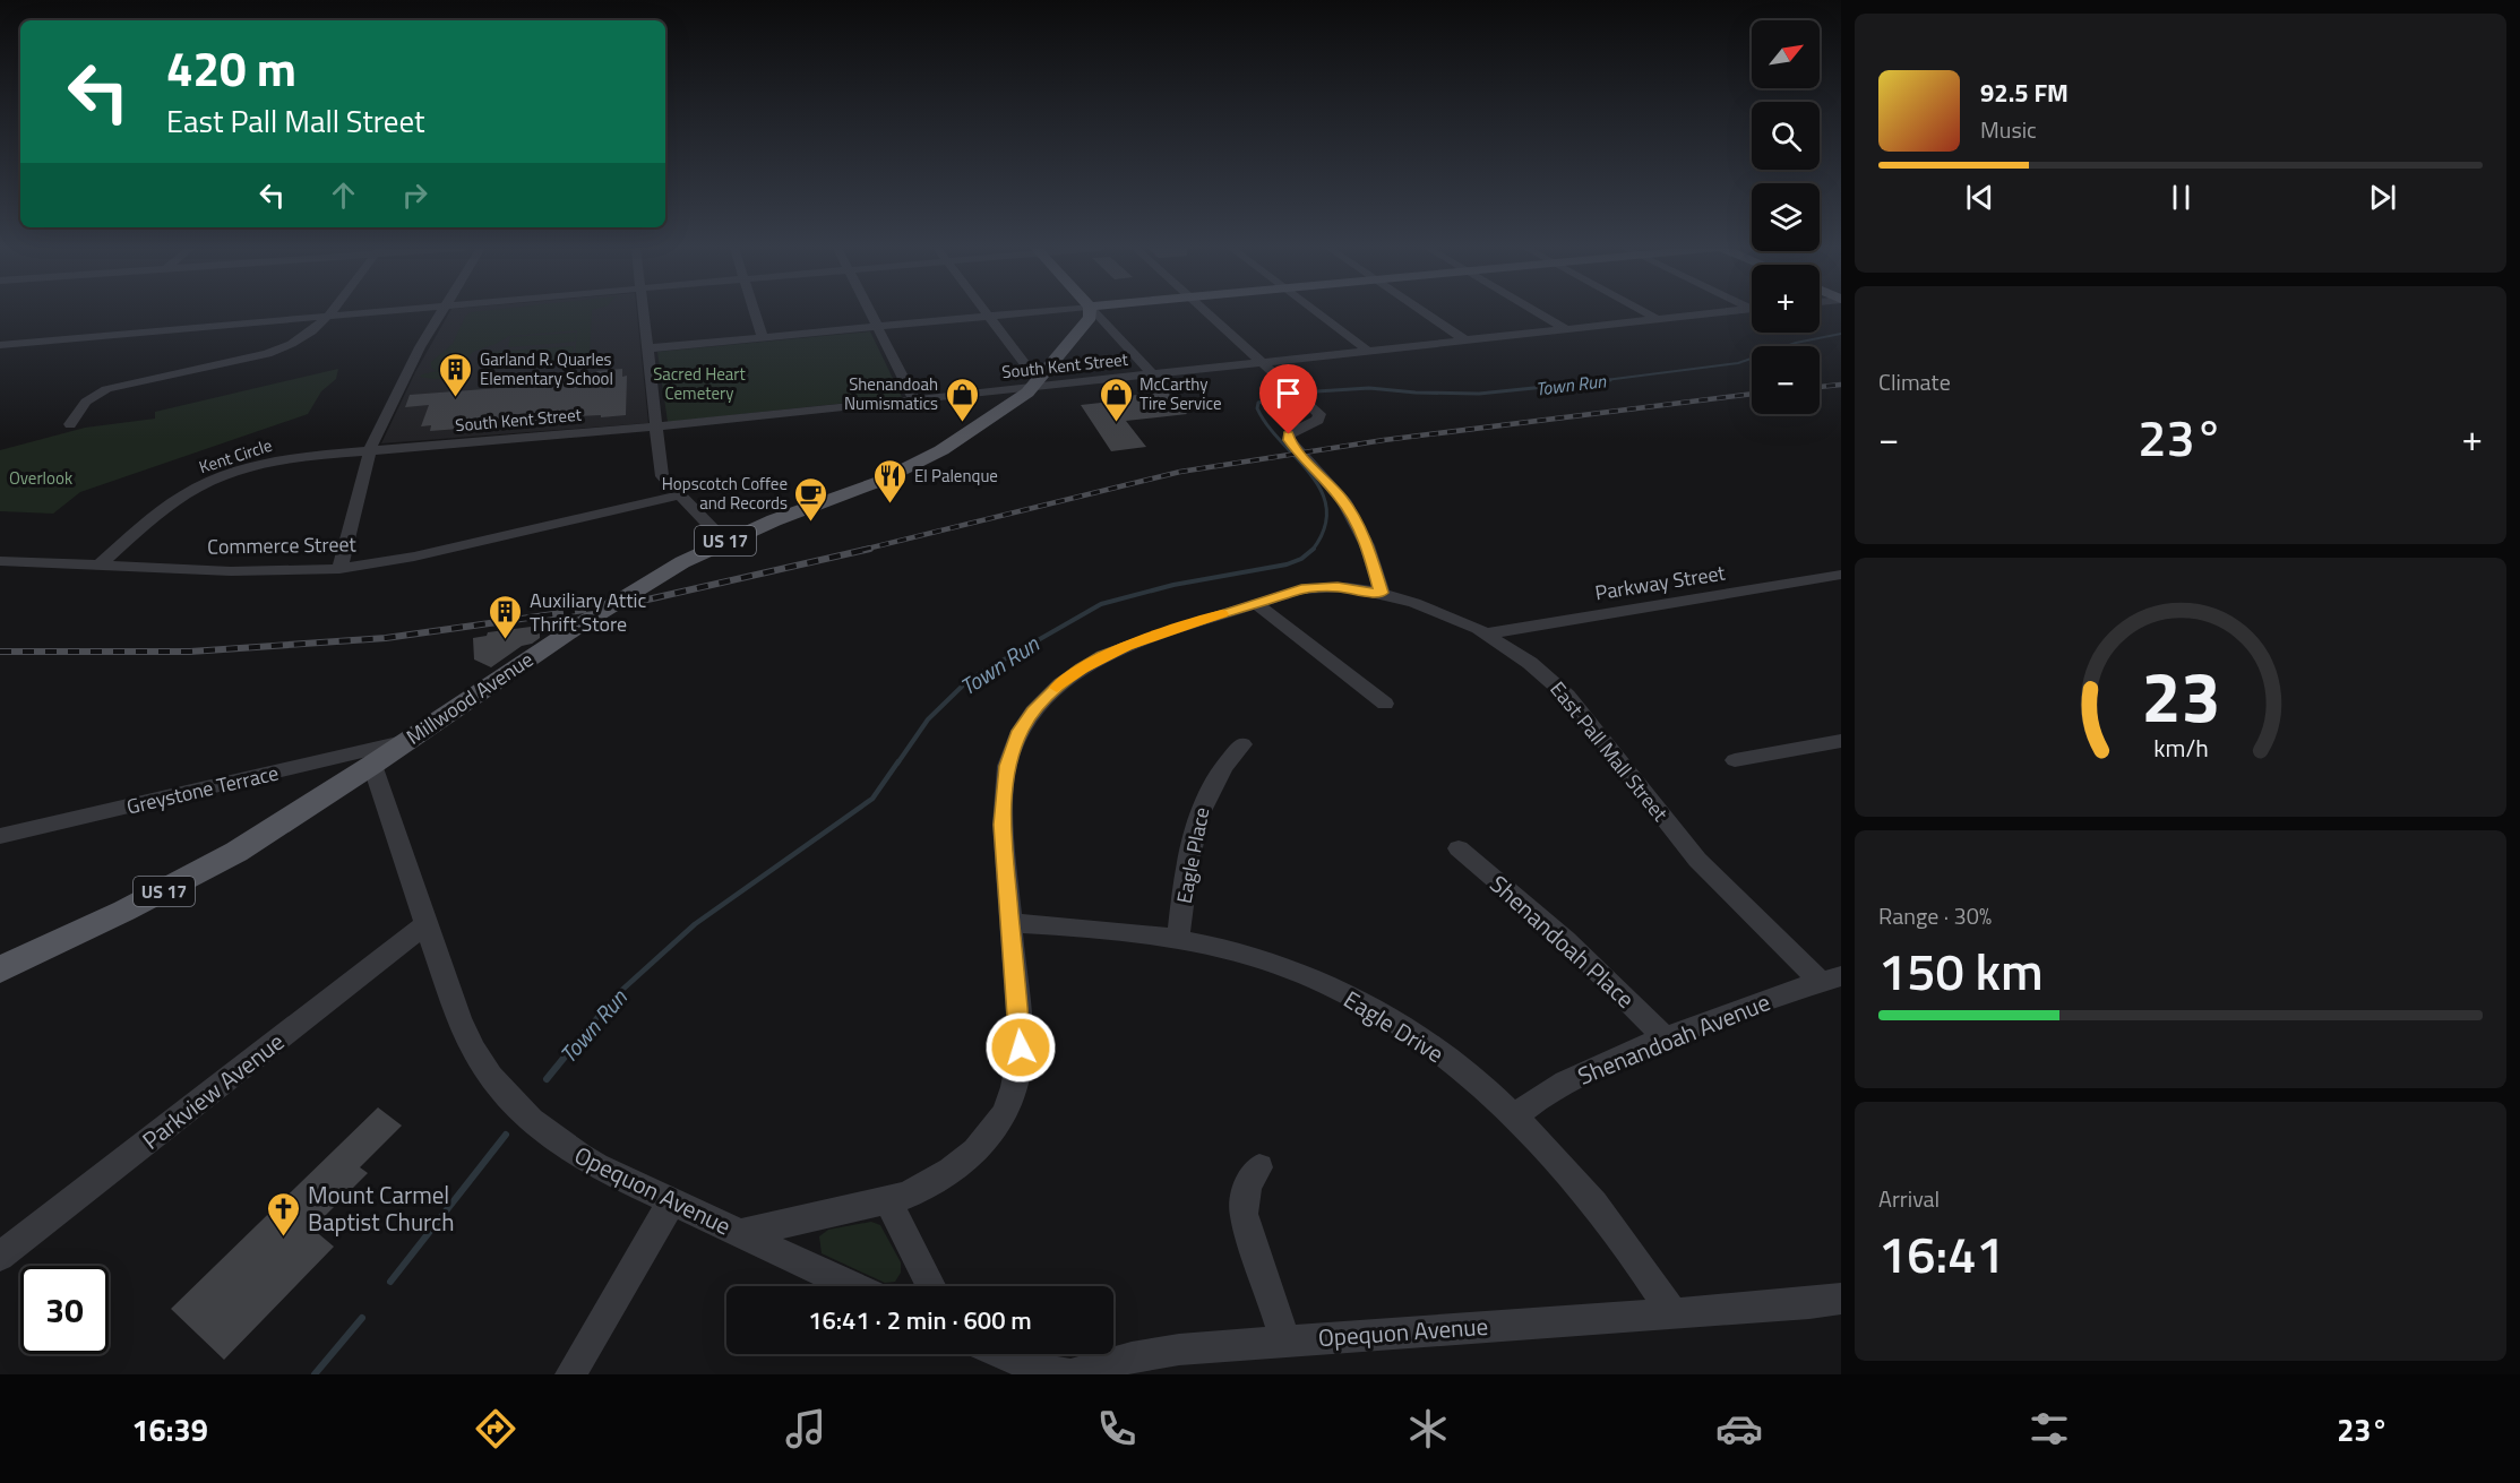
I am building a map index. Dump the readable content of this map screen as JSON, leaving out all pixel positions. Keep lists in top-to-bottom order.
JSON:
{
  "streets": {
    "main road": ["US 17", "Millwood Avenue"],
    "street": [
      "South Kent Street",
      "Kent Circle",
      "Commerce Street",
      "Parkway Street",
      "East Pall Mall Street",
      "Greystone Terrace",
      "Eagle Place",
      "Shenandoah Place",
      "Eagle Drive",
      "Shenandoah Avenue",
      "Parkview Avenue",
      "Opequon Avenue"
    ]
  },
  "crossings": [
    ["South Kent Street", "Kent Circle"],
    ["South Kent Street", "Millwood Avenue"],
    ["Kent Circle", "Commerce Street"],
    ["Parkway Street", "East Pall Mall Street"],
    ["Millwood Avenue", "Greystone Terrace"],
    ["Millwood Avenue", "Opequon Avenue"],
    ["East Pall Mall Street", "Eagle Drive"],
    ["East Pall Mall Street", "Shenandoah Avenue"],
    ["East Pall Mall Street", "Opequon Avenue"],
    ["Eagle Place", "Eagle Drive"],
    ["Shenandoah Place", "Shenandoah Avenue"],
    ["Eagle Drive", "Shenandoah Avenue"],
    ["Eagle Drive", "Opequon Avenue"],
    ["Parkview Avenue", "Opequon Avenue"]
  ],
  "water": ["Town Run"],
  "parks": ["Sacred Heart Cemetery", "Overlook"],
  "places": {
    "building": ["Garland R. Quarles Elementary School", "Auxiliary Attic Thrift Store"],
    "shop": ["Shenandoah Numismatics", "McCarthy Tire Service"],
    "restaurant": ["El Palenque"],
    "cafe": ["Hopscotch Coffee and Records"],
    "church": ["Mount Carmel Baptist Church"]
  },
  "north": "top right",
  "page": {
    "map_buttons": ["+", "−"],
    "turn": ["420 m", "East Pall Mall Street"],
    "song": ["92.5 FM", "Music"],
    "tile": [
      "Climate",
      ["Range · 30%", "150 km"],
      ["Arrival", "16:41"]
    ],
    "heat": ["−", "23°", "+"],
    "limit": "30",
    "trip": "16:41 · 2 min · 600 m",
    "tabs": ["16:39", "23°"],
    "gauge": ["23", "km/h"]
  }
}
